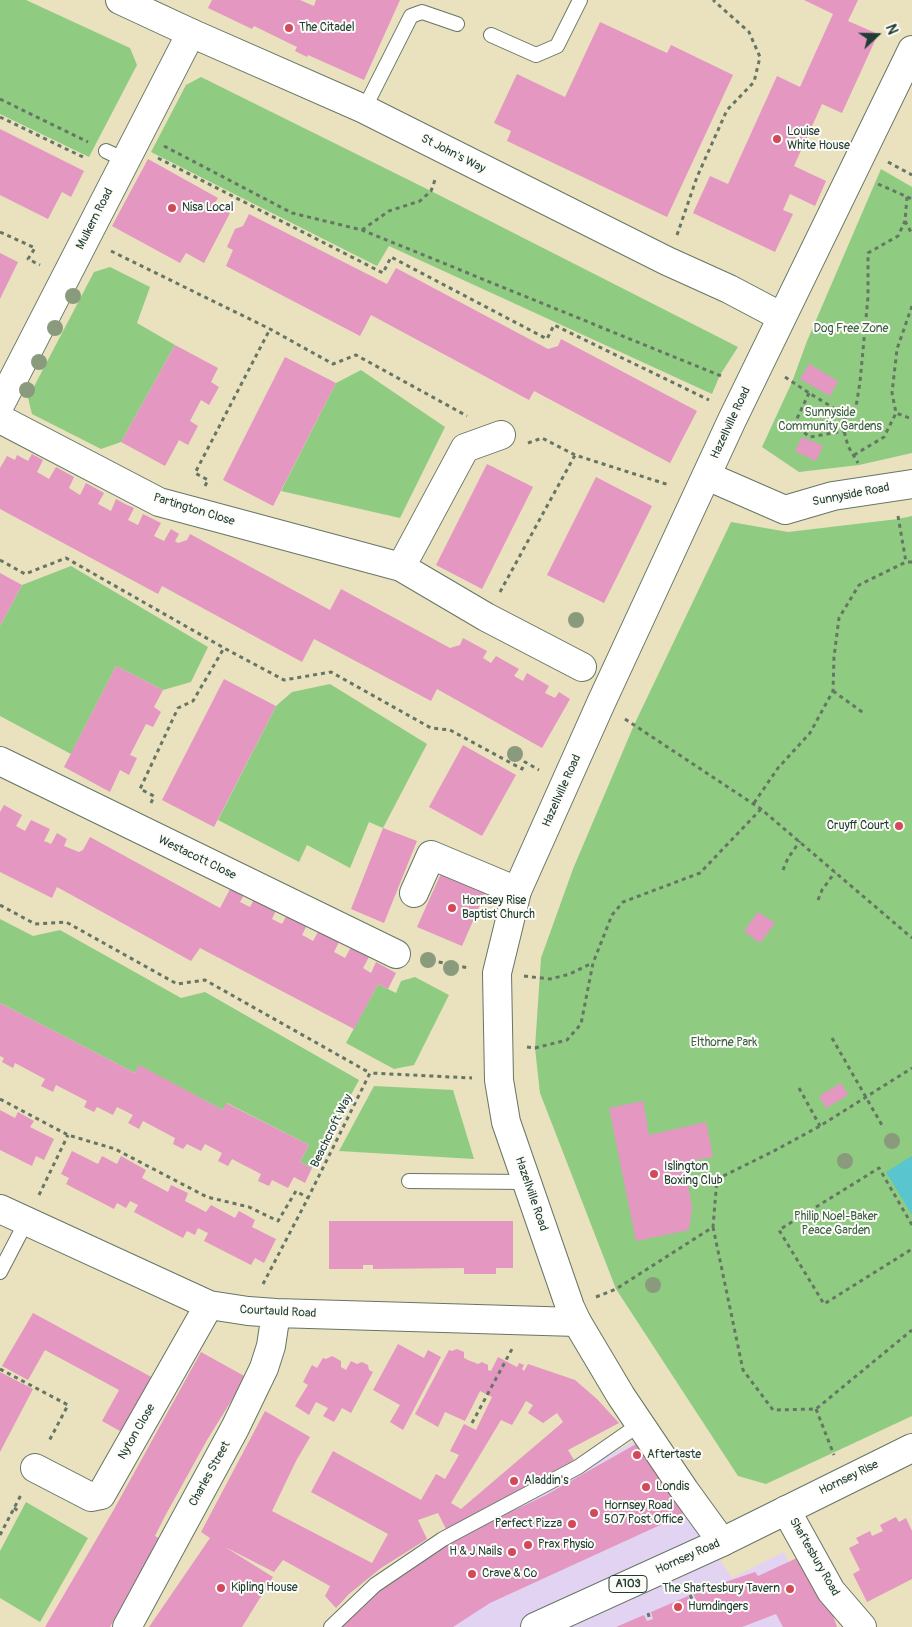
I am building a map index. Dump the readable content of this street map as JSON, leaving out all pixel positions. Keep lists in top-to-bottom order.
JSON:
{
  "streets": {
    "street": [
      "St John's Way",
      "Mulkern Road",
      "Hazellville Road",
      "Sunnyside Road",
      "Partington Close",
      "Westacott Close",
      "Courtauld Road",
      "Nyton Close",
      "Charles Street",
      "Hornsey Rise",
      "Hornsey Road",
      "Shaftesbury Road",
      "A103"
    ],
    "path": ["Beachcroft Way"]
  },
  "crossings": [
    ["St John's Way", "Mulkern Road"],
    ["St John's Way", "Hazellville Road"],
    ["Mulkern Road", "Partington Close"],
    ["Hazellville Road", "Sunnyside Road"],
    ["Hazellville Road", "Courtauld Road"],
    ["Hazellville Road", "Hornsey Road"],
    ["Beachcroft Way", "Courtauld Road"],
    ["Courtauld Road", "Nyton Close"],
    ["Courtauld Road", "Charles Street"],
    ["Hornsey Rise", "Hornsey Road"],
    ["Hornsey Rise", "Shaftesbury Road"],
    ["Hornsey Road", "Shaftesbury Road"]
  ],
  "parks": [
    "Dog Free Zone",
    "Sunnyside Community Gardens",
    "Elthorne Park",
    "Philip Noel-Baker Peace Garden"
  ],
  "places": [
    "The Citadel",
    "Louise White House",
    "Nisa Local",
    "Cruyff Court",
    "Hornsey Rise Baptist Church",
    "Islington Boxing Club",
    "Aftertaste",
    "Aladdin's",
    "Londis",
    "Hornsey Road 507 Post Office",
    "Perfect Pizza",
    "Prax Physio",
    "H & J Nails",
    "Crave & Co",
    "Kipling House",
    "The Shaftesbury Tavern",
    "Humdingers"
  ],
  "north": "right"
}
